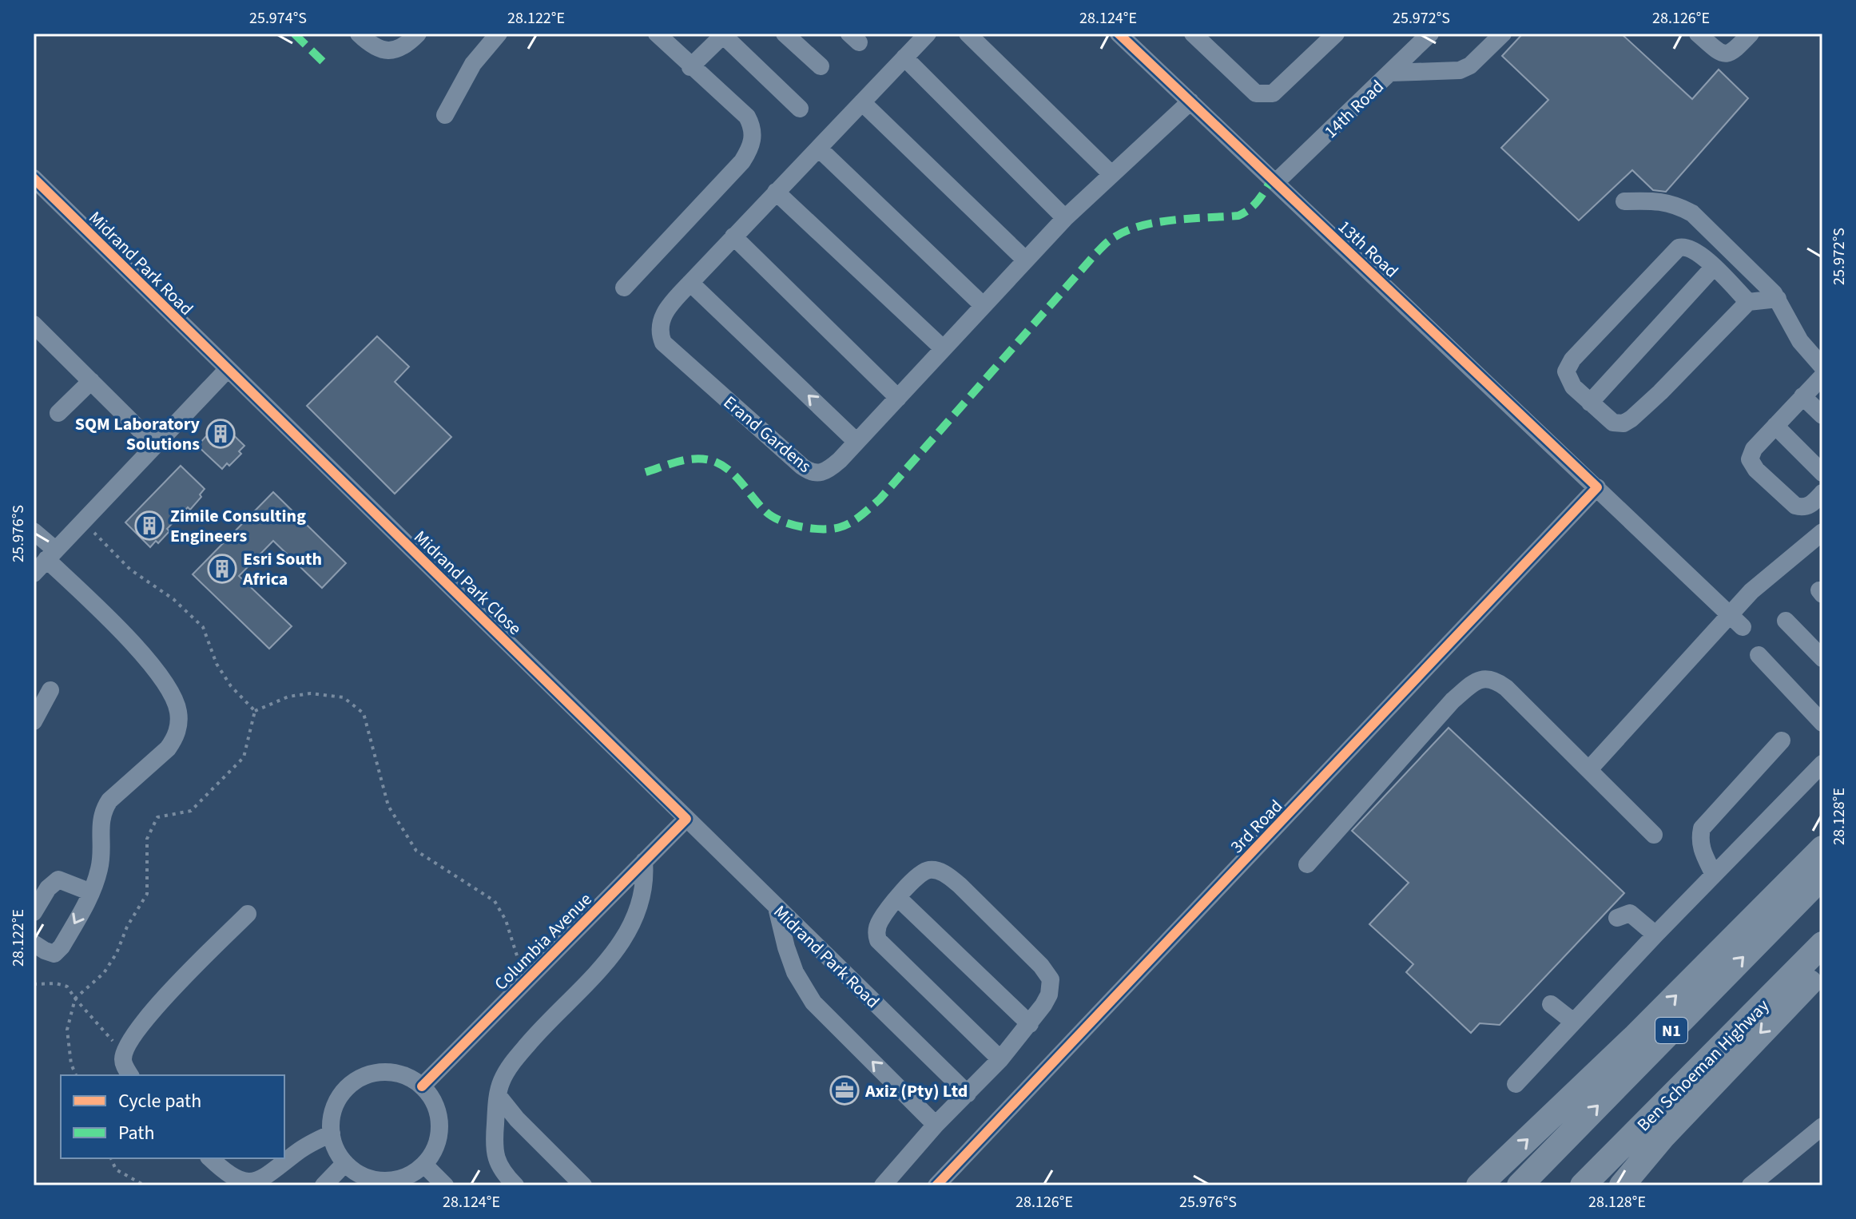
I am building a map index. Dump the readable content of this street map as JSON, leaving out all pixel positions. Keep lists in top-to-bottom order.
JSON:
{
  "streets": {
    "highway": ["N1", "Ben Schoeman Highway"],
    "street": [
      "14th Road",
      "13th Road",
      "Midrand Park Road",
      "Erand Gardens",
      "Midrand Park Close",
      "3rd Road",
      "Columbia Avenue"
    ]
  },
  "crossings": [
    ["14th Road", "13th Road"],
    ["13th Road", "Erand Gardens"],
    ["13th Road", "3rd Road"],
    ["Midrand Park Road", "Midrand Park Close"],
    ["Midrand Park Road", "Columbia Avenue"],
    ["Midrand Park Close", "Columbia Avenue"]
  ],
  "places": {
    "building": ["SQM Laboratory Solutions", "Zimile Consulting Engineers", "Esri South Africa"],
    "office": ["Axiz (Pty) Ltd"]
  },
  "legend": ["Cycle path", "Path"],
  "coordinates": [
    "25.974°S",
    "28.122°E",
    "28.124°E",
    "25.972°S",
    "28.126°E",
    "25.976°S",
    "28.128°E"
  ]
}
